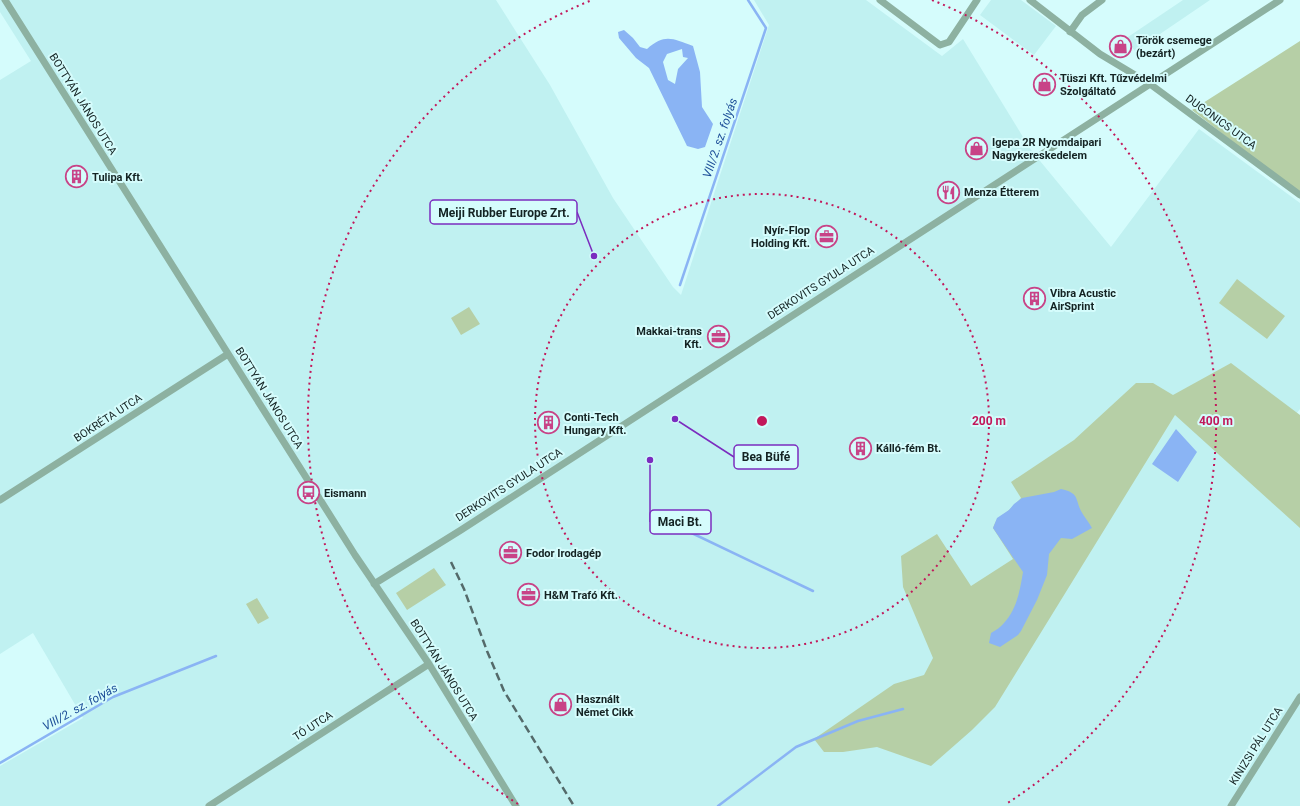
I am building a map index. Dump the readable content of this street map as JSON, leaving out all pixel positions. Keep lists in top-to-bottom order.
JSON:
{
  "streets": {
    "street": [
      "BOTTYÁN JÁNOS UTCA",
      "DUGONICS UTCA",
      "DERKOVITS GYULA UTCA",
      "BOKRÉTA UTCA",
      "TÓ UTCA",
      "KINIZSI PÁL UTCA"
    ]
  },
  "crossings": [
    ["BOTTYÁN JÁNOS UTCA", "DERKOVITS GYULA UTCA"],
    ["BOTTYÁN JÁNOS UTCA", "BOKRÉTA UTCA"],
    ["BOTTYÁN JÁNOS UTCA", "TÓ UTCA"],
    ["DUGONICS UTCA", "DERKOVITS GYULA UTCA"]
  ],
  "water": ["VIII/2. sz. folyás"],
  "places": {
    "shop": [
      "Török csemege (bezárt)",
      "Tüszi Kft. Tűzvédelmi Szolgáltató",
      "Igepa 2R Nyomdaipari Nagykereskedelem",
      "Használt Német Cikk"
    ],
    "building": [
      "Tulipa Kft.",
      "Vibra Acustic AirSprint",
      "Conti-Tech Hungary Kft.",
      "Kálló-fém Bt."
    ],
    "restaurant": ["Menza Étterem"],
    "office": [
      "Nyír-Flop Holding Kft.",
      "Makkai-trans Kft.",
      "Fodor Irodagép",
      "H&M Trafó Kft."
    ],
    "other": ["Meiji Rubber Europe Zrt.", "Bea Büfé", "Maci Bt."],
    "bus stop": ["Eismann"]
  },
  "rings": ["200 m", "400 m"]
}
